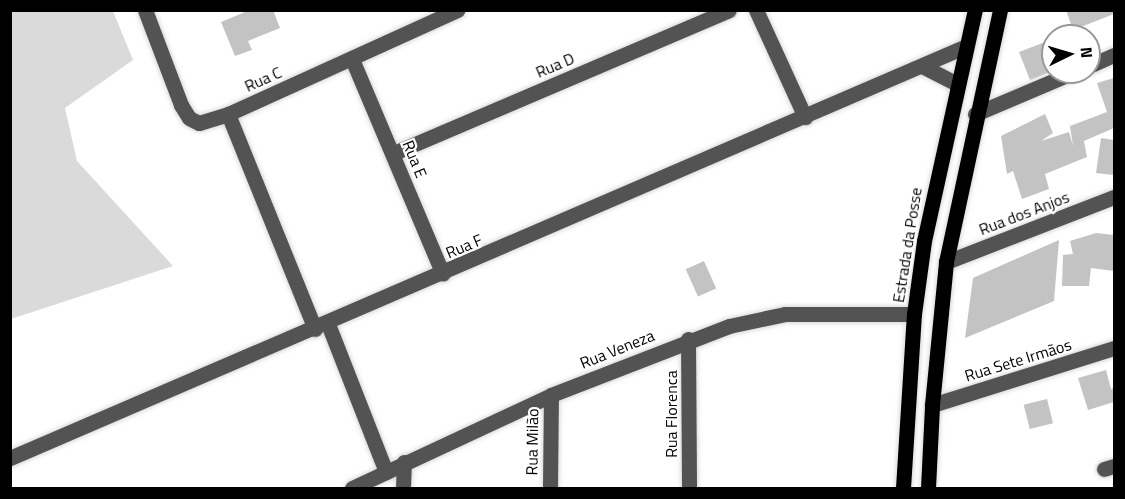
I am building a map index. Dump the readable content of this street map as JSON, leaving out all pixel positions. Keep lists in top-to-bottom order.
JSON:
{
  "streets": {
    "main road": ["Estrada da Posse"],
    "street": [
      "Rua D",
      "Rua C",
      "Rua E",
      "Rua dos Anjos",
      "Rua F",
      "Rua Veneza",
      "Rua Sete Irmãos",
      "Rua Florenca",
      "Rua Milão"
    ]
  },
  "crossings": [
    ["Rua D", "Rua E"],
    ["Rua C", "Rua E"],
    ["Rua E", "Rua F"],
    ["Estrada da Posse", "Rua F"],
    ["Estrada da Posse", "Rua Veneza"],
    ["Rua Veneza", "Rua Florenca"],
    ["Rua Veneza", "Rua Milão"]
  ],
  "north": "right"
}
